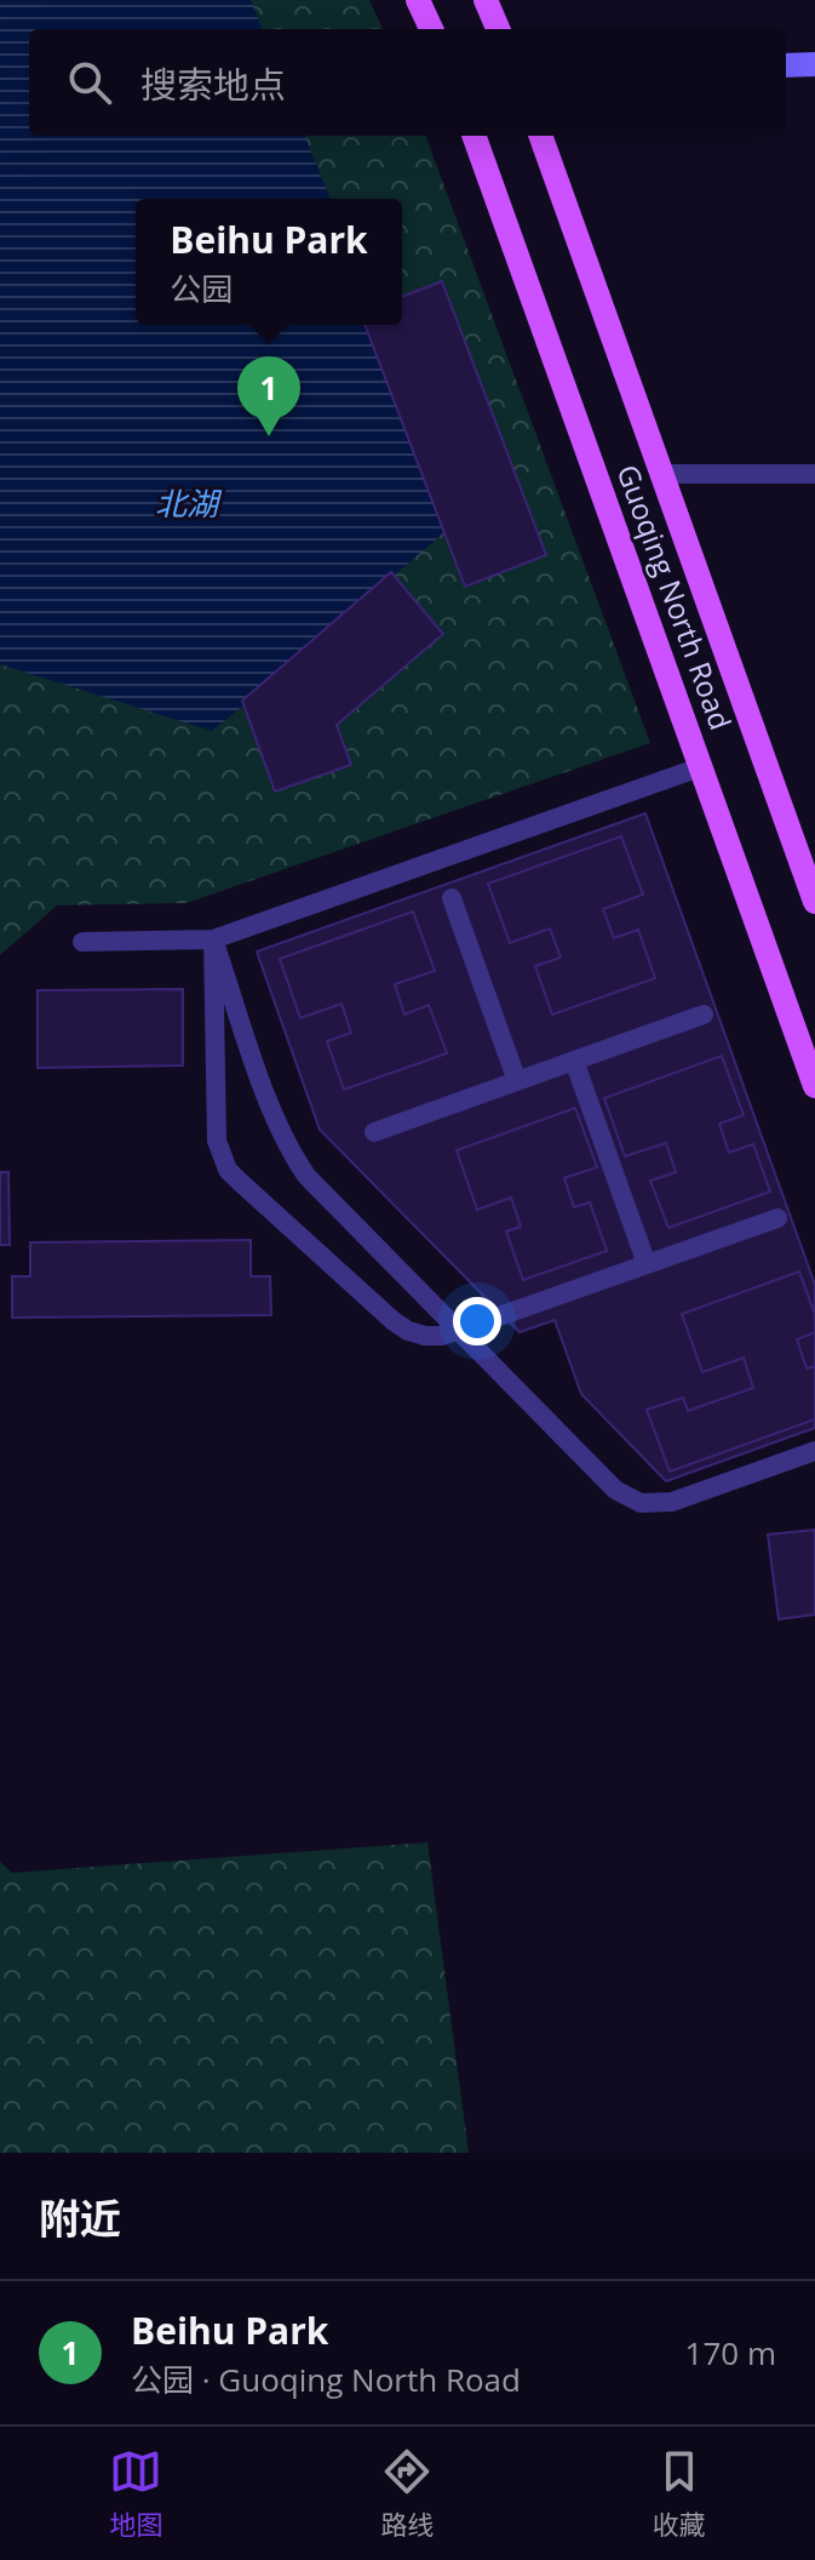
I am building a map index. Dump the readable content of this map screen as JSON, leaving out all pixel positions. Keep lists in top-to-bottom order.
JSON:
{
  "streets": {
    "main road": ["Guoqing North Road"]
  },
  "water": ["北湖"],
  "page": {
    "search": "搜索地点",
    "popup": ["Beihu Park", "公园"],
    "pins": "1",
    "heading": "附近",
    "list": [
      {
        "mark": "1",
        "name": "Beihu Park",
        "note": "公园 · Guoqing North Road",
        "value": "170 m"
      }
    ],
    "nav": ["地图", "路线", "收藏"]
  }
}
